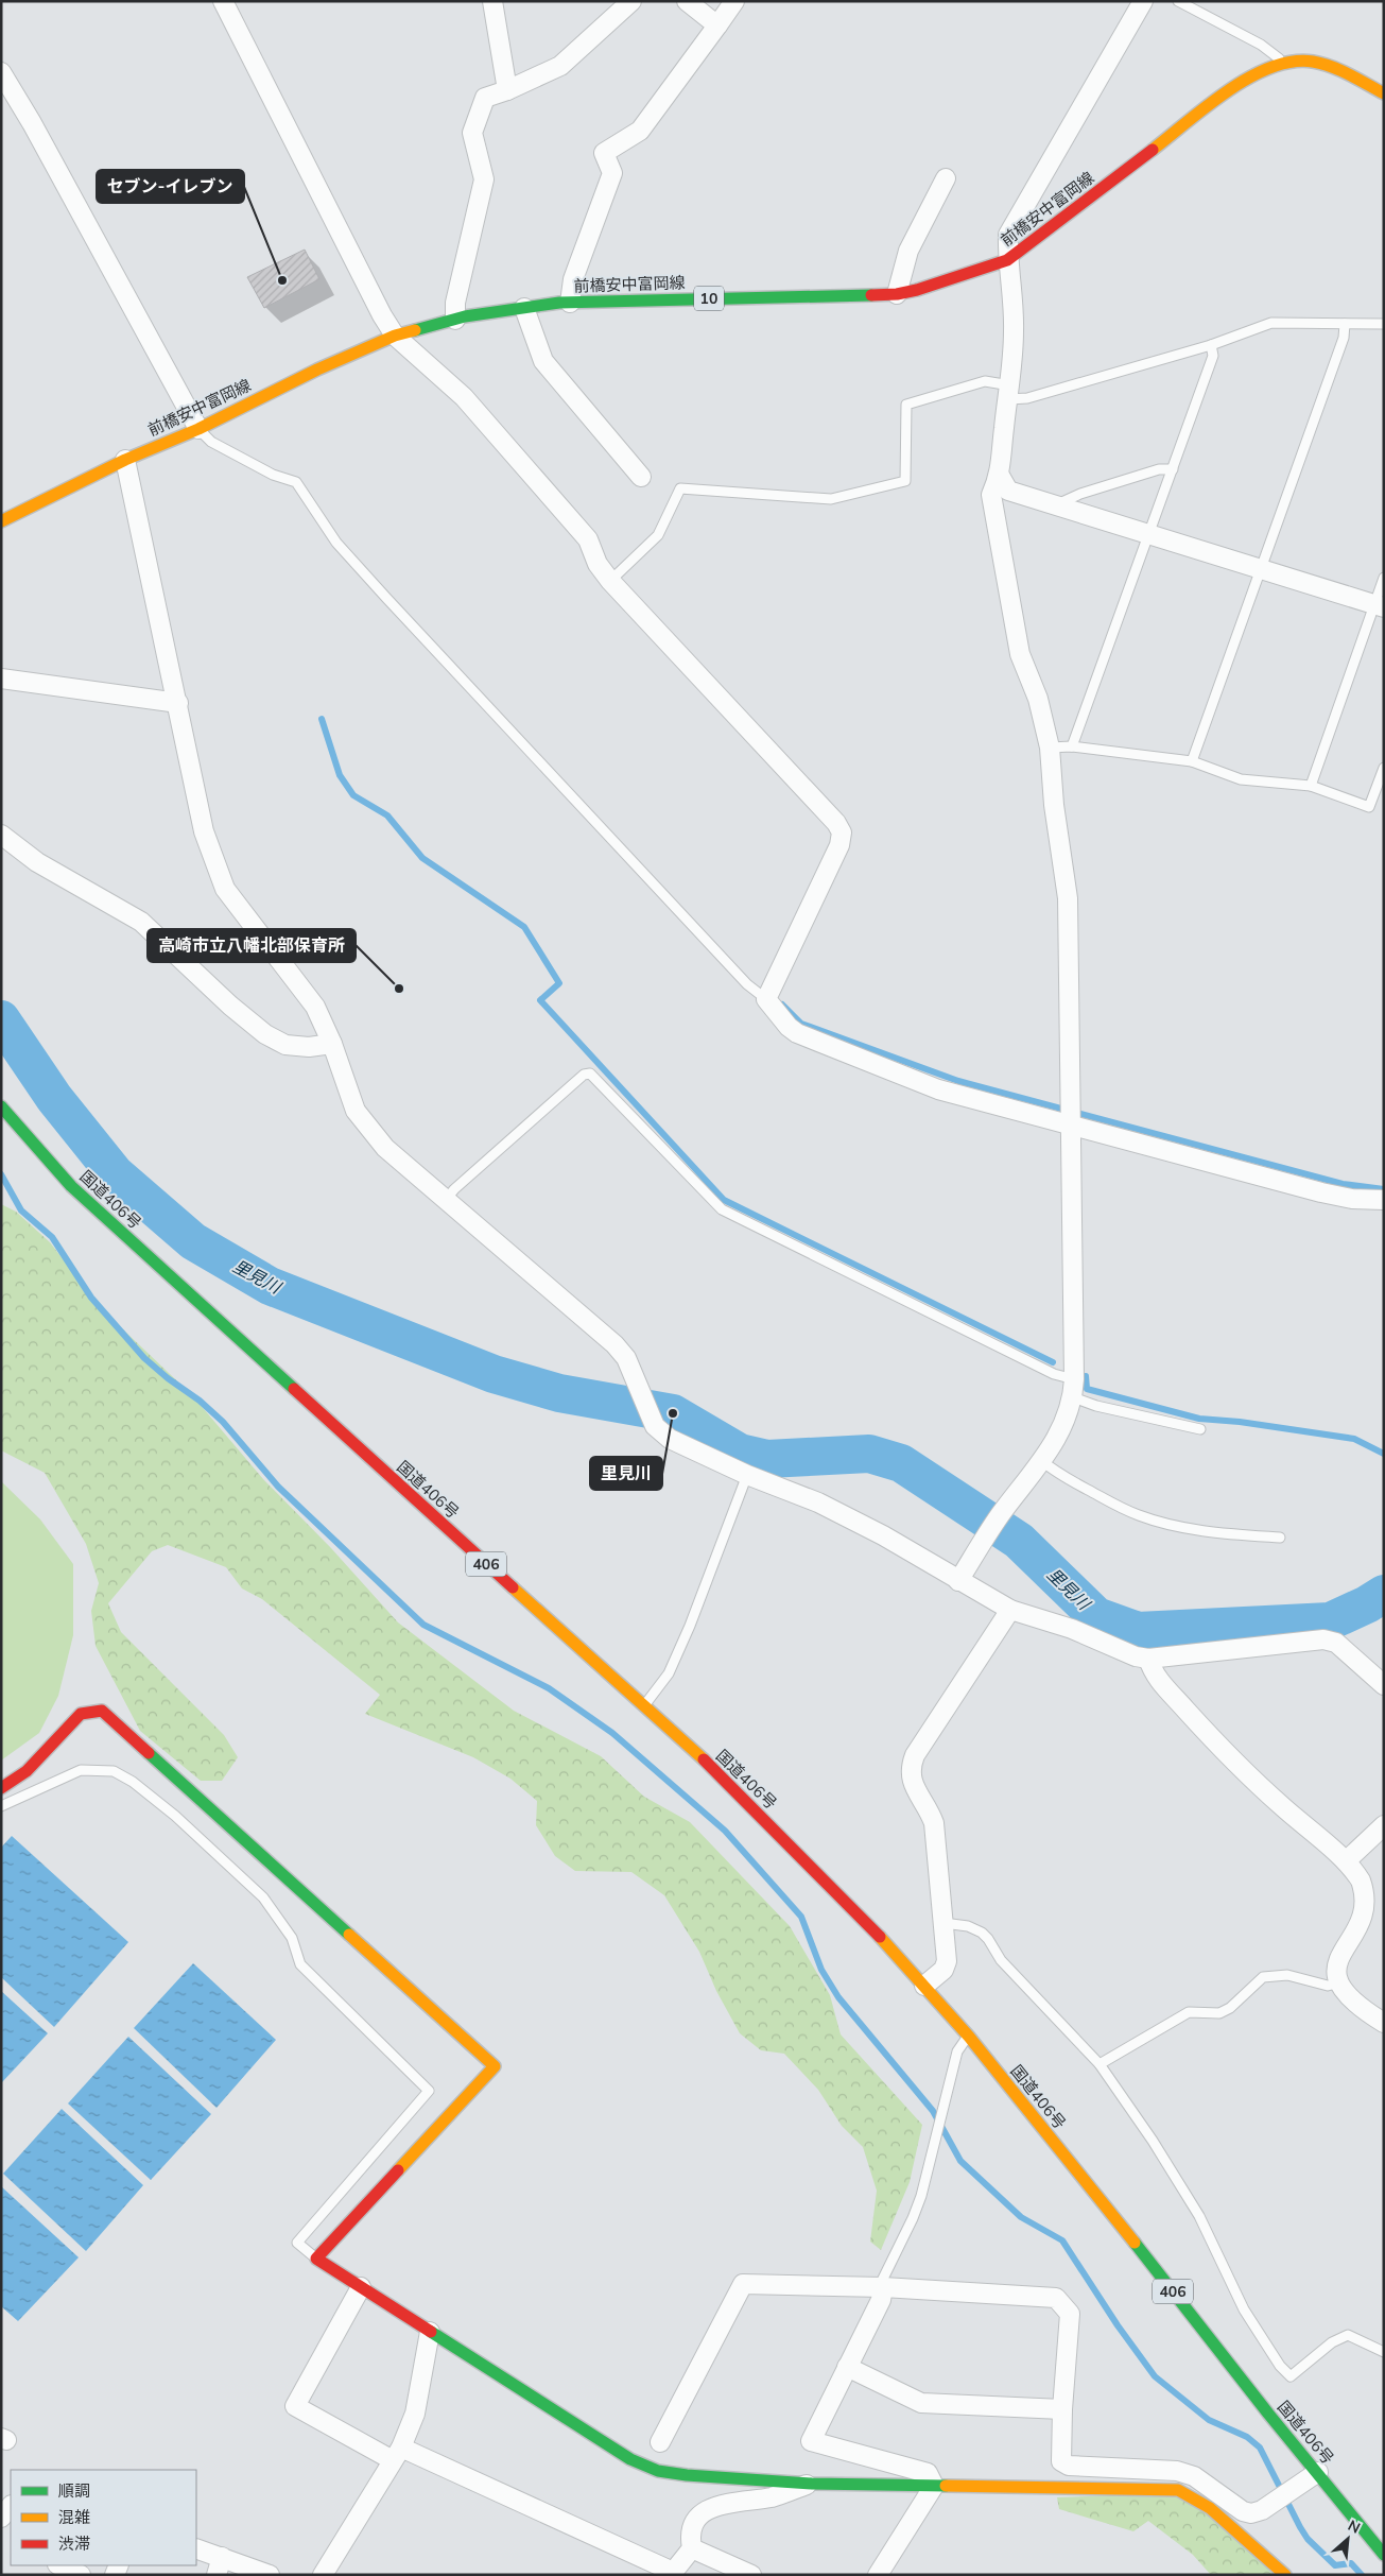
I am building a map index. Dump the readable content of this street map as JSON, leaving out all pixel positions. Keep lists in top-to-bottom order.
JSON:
{
  "streets": {
    "main road": [
      "前橋安中富岡線",
      "10",
      "国道406号",
      "406"
    ]
  },
  "water": ["里見川"],
  "places": ["セブン-イレブン", "高崎市立八幡北部保育所", "里見川"],
  "legend": ["順調", "混雑", "渋滞"],
  "north": "top right"
}
